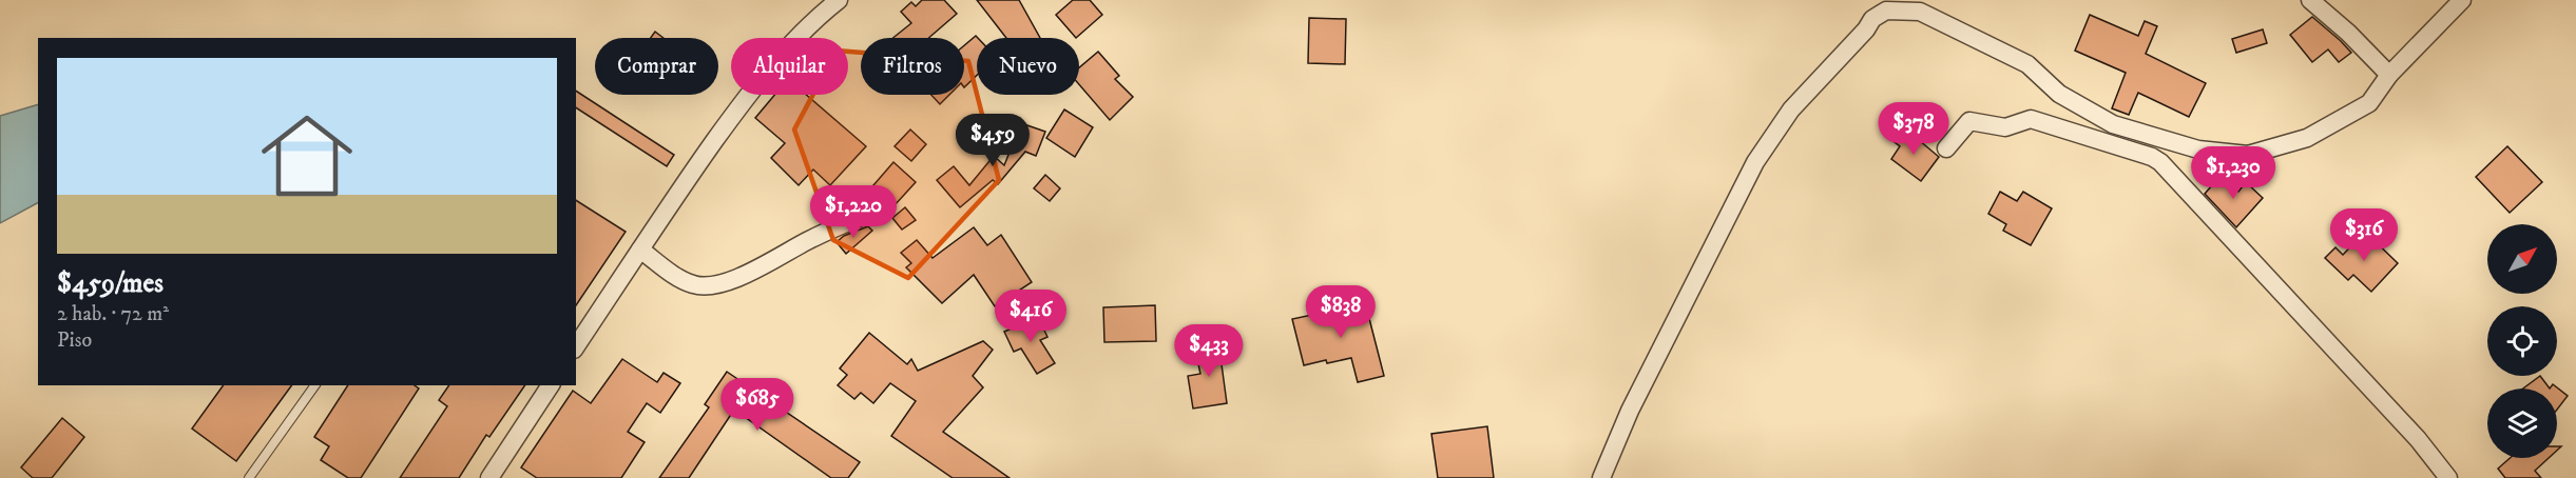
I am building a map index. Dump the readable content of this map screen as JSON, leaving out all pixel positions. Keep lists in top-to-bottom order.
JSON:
{
  "north": "top right",
  "page": {
    "chip": [
      "Comprar",
      "Alquilar",
      "Filtros",
      "Nuevo"
    ],
    "list": [
      {
        "name": "$459/mes",
        "note": "2 hab. · 72 m² · Piso"
      }
    ],
    "price": [
      "$378",
      "$459",
      "$1,230",
      "$1,220",
      "$316",
      "$838",
      "$416",
      "$433",
      "$685"
    ]
  }
}
